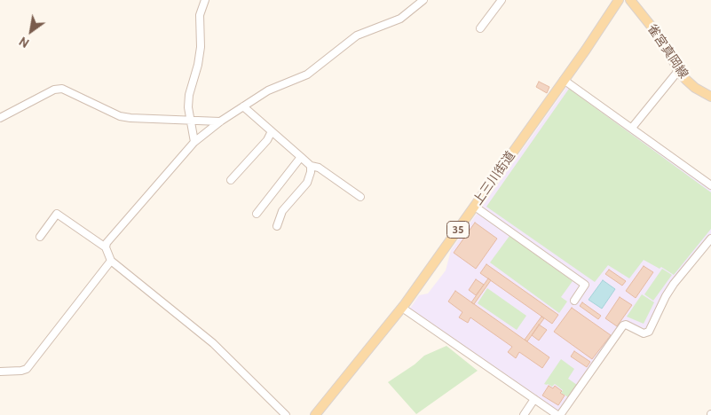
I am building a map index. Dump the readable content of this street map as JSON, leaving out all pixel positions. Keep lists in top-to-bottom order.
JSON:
{
  "streets": {
    "main road": ["雀宮真岡線", "上三川街道", "35"]
  },
  "north": "bottom left"
}
